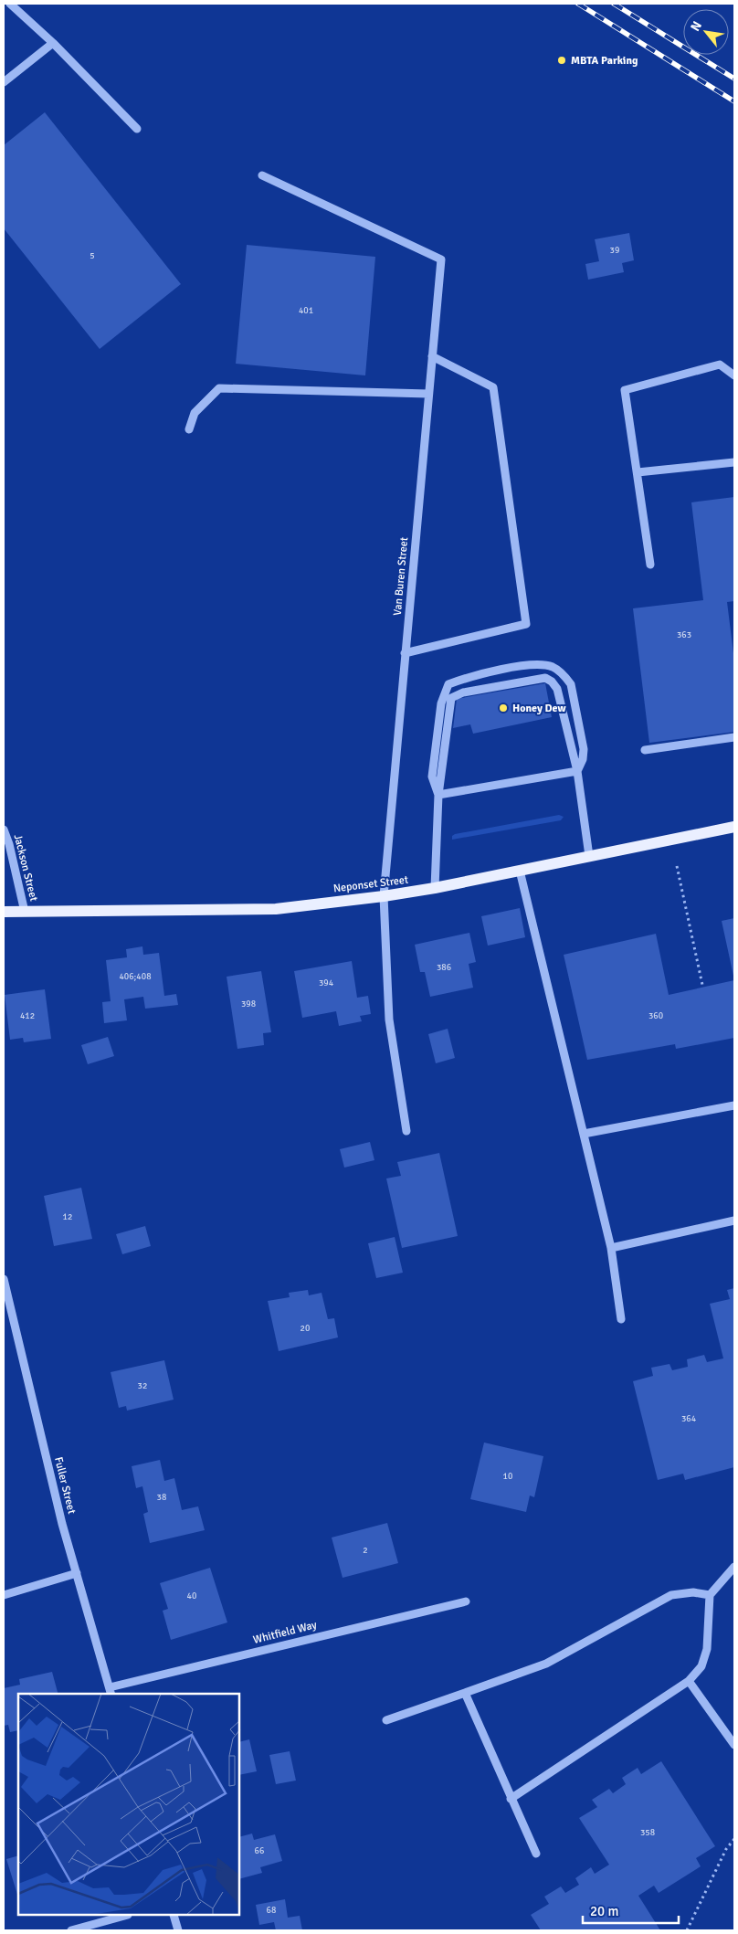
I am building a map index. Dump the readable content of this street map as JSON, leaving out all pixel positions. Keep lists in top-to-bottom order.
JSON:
{
  "streets": {
    "main road": ["Neponset Street"],
    "street": [
      "Van Buren Street",
      "Jackson Street",
      "Fuller Street",
      "Whitfield Way"
    ]
  },
  "crossings": [
    ["Van Buren Street", "Neponset Street"],
    ["Jackson Street", "Neponset Street"],
    ["Fuller Street", "Whitfield Way"]
  ],
  "places": ["MBTA Parking", "Honey Dew"],
  "house_numbers": [
    "39",
    "5",
    "401",
    "363",
    "386",
    "406;408",
    "394",
    "398",
    "412",
    "360",
    "12",
    "20",
    "32",
    "364",
    "10",
    "38",
    "2",
    "40",
    "358",
    "66",
    "68"
  ],
  "scale_bar": "20 m",
  "north": "top left"
}
